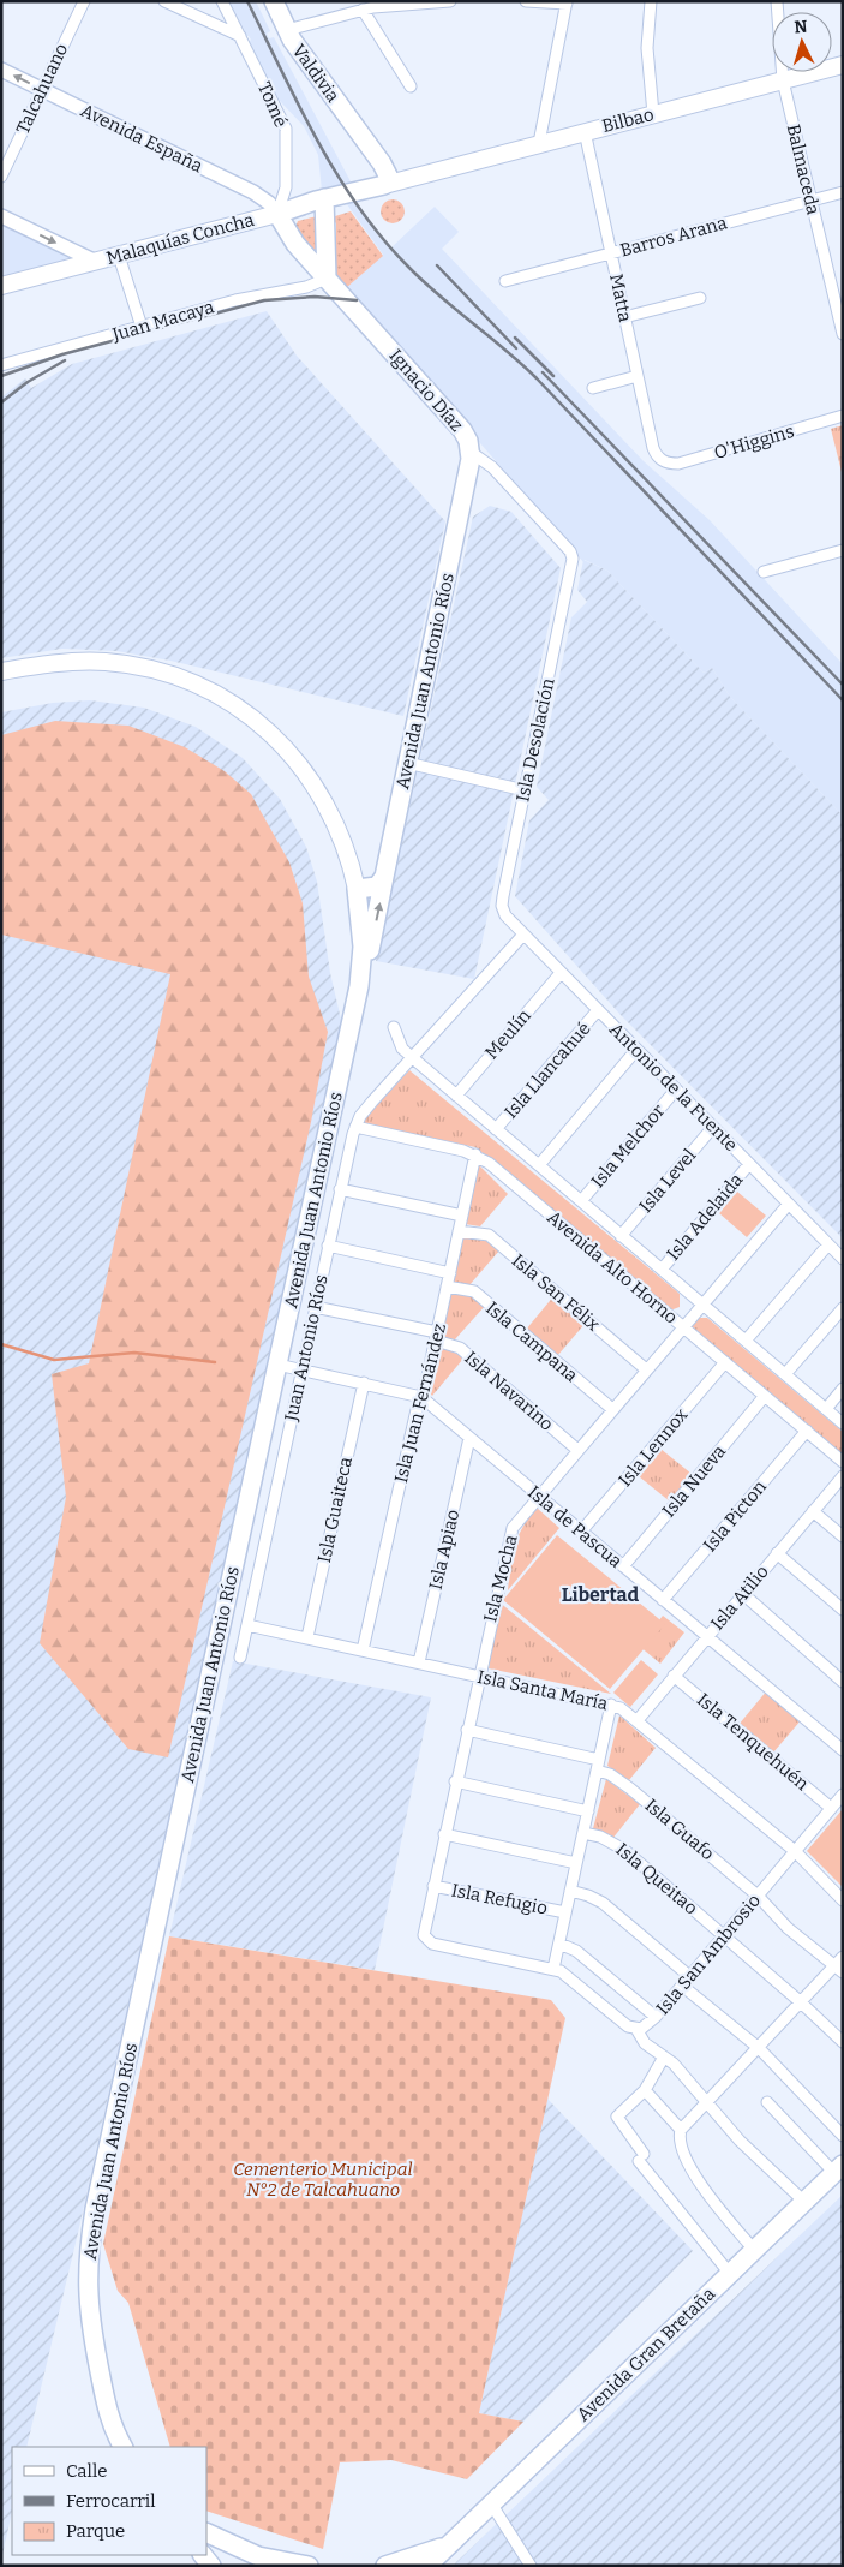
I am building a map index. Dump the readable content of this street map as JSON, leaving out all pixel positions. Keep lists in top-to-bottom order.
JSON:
{
  "streets": {
    "main road": [
      "Valdivia",
      "Bilbao",
      "Malaquías Concha",
      "Ignacio Díaz",
      "Avenida Juan Antonio Ríos",
      "Avenida Gran Bretaña"
    ],
    "street": [
      "Talcahuano",
      "Tomé",
      "Avenida España",
      "Balmaceda",
      "Barros Arana",
      "Matta",
      "Juan Macaya",
      "O'Higgins",
      "Isla Desolación",
      "Meulín",
      "Isla Llancahué",
      "Antonio de la Fuente",
      "Isla Melchor",
      "Isla Level",
      "Isla Adelaida",
      "Avenida Alto Horno",
      "Isla San Félix",
      "Isla Campana",
      "Juan Antonio Ríos",
      "Isla Navarino",
      "Isla Juan Fernández",
      "Isla Lennox",
      "Isla Nueva",
      "Isla Guaiteca",
      "Isla Picton",
      "Isla de Pascua",
      "Isla Apiao",
      "Isla Mocha",
      "Isla Atilio",
      "Isla Santa María",
      "Isla Tenquehuén",
      "Isla Guafo",
      "Isla Queitao",
      "Isla Refugio",
      "Isla San Ambrosio"
    ]
  },
  "crossings": [
    ["Valdivia", "Bilbao"],
    ["Valdivia", "Malaquías Concha"],
    ["Talcahuano", "Avenida España"],
    ["Tomé", "Avenida España"],
    ["Tomé", "Malaquías Concha"],
    ["Tomé", "Ignacio Díaz"],
    ["Bilbao", "Balmaceda"],
    ["Bilbao", "Malaquías Concha"],
    ["Bilbao", "Matta"],
    ["Avenida España", "Malaquías Concha"],
    ["Avenida España", "Ignacio Díaz"],
    ["Balmaceda", "Barros Arana"],
    ["Barros Arana", "Matta"],
    ["Malaquías Concha", "Ignacio Díaz"],
    ["Matta", "O'Higgins"],
    ["Juan Macaya", "Ignacio Díaz"],
    ["Ignacio Díaz", "Avenida Juan Antonio Ríos"],
    ["Ignacio Díaz", "Isla Desolación"],
    ["Avenida Juan Antonio Ríos", "Isla de Pascua"],
    ["Isla Desolación", "Antonio de la Fuente"],
    ["Meulín", "Antonio de la Fuente"],
    ["Meulín", "Avenida Alto Horno"],
    ["Isla Llancahué", "Antonio de la Fuente"],
    ["Isla Llancahué", "Avenida Alto Horno"],
    ["Antonio de la Fuente", "Isla Melchor"],
    ["Antonio de la Fuente", "Isla Level"],
    ["Antonio de la Fuente", "Isla Adelaida"],
    ["Antonio de la Fuente", "Isla Mocha"],
    ["Isla Melchor", "Avenida Alto Horno"],
    ["Isla Level", "Avenida Alto Horno"],
    ["Isla Adelaida", "Avenida Alto Horno"],
    ["Avenida Alto Horno", "Juan Antonio Ríos"],
    ["Avenida Alto Horno", "Isla Juan Fernández"],
    ["Avenida Alto Horno", "Isla Lennox"],
    ["Avenida Alto Horno", "Isla Nueva"],
    ["Avenida Alto Horno", "Isla Picton"],
    ["Avenida Alto Horno", "Isla Mocha"],
    ["Isla San Félix", "Isla Juan Fernández"],
    ["Isla San Félix", "Isla Mocha"],
    ["Isla Campana", "Isla Juan Fernández"],
    ["Isla Campana", "Isla Mocha"],
    ["Juan Antonio Ríos", "Isla Navarino"],
    ["Juan Antonio Ríos", "Isla de Pascua"],
    ["Juan Antonio Ríos", "Isla Santa María"],
    ["Isla Navarino", "Isla Juan Fernández"],
    ["Isla Navarino", "Isla Mocha"],
    ["Isla Juan Fernández", "Isla de Pascua"],
    ["Isla Juan Fernández", "Isla Santa María"],
    ["Isla Lennox", "Isla de Pascua"],
    ["Isla Nueva", "Isla de Pascua"],
    ["Isla Guaiteca", "Isla de Pascua"],
    ["Isla Guaiteca", "Isla Santa María"],
    ["Isla Picton", "Isla de Pascua"],
    ["Isla de Pascua", "Isla Apiao"],
    ["Isla de Pascua", "Isla Mocha"],
    ["Isla de Pascua", "Isla Atilio"],
    ["Isla Apiao", "Isla Santa María"],
    ["Isla Mocha", "Isla Santa María"],
    ["Isla Mocha", "Isla Guafo"],
    ["Isla Mocha", "Isla Refugio"],
    ["Isla Atilio", "Isla Santa María"],
    ["Isla Atilio", "Isla Tenquehuén"],
    ["Isla Santa María", "Isla San Ambrosio"],
    ["Isla Tenquehuén", "Isla San Ambrosio"],
    ["Isla Guafo", "Isla San Ambrosio"],
    ["Isla Queitao", "Isla San Ambrosio"]
  ],
  "districts": ["Libertad"],
  "parks": ["Cementerio Municipal N°2 de Talcahuano"],
  "legend": ["Calle", "Ferrocarril", "Parque"],
  "north": "top"
}
